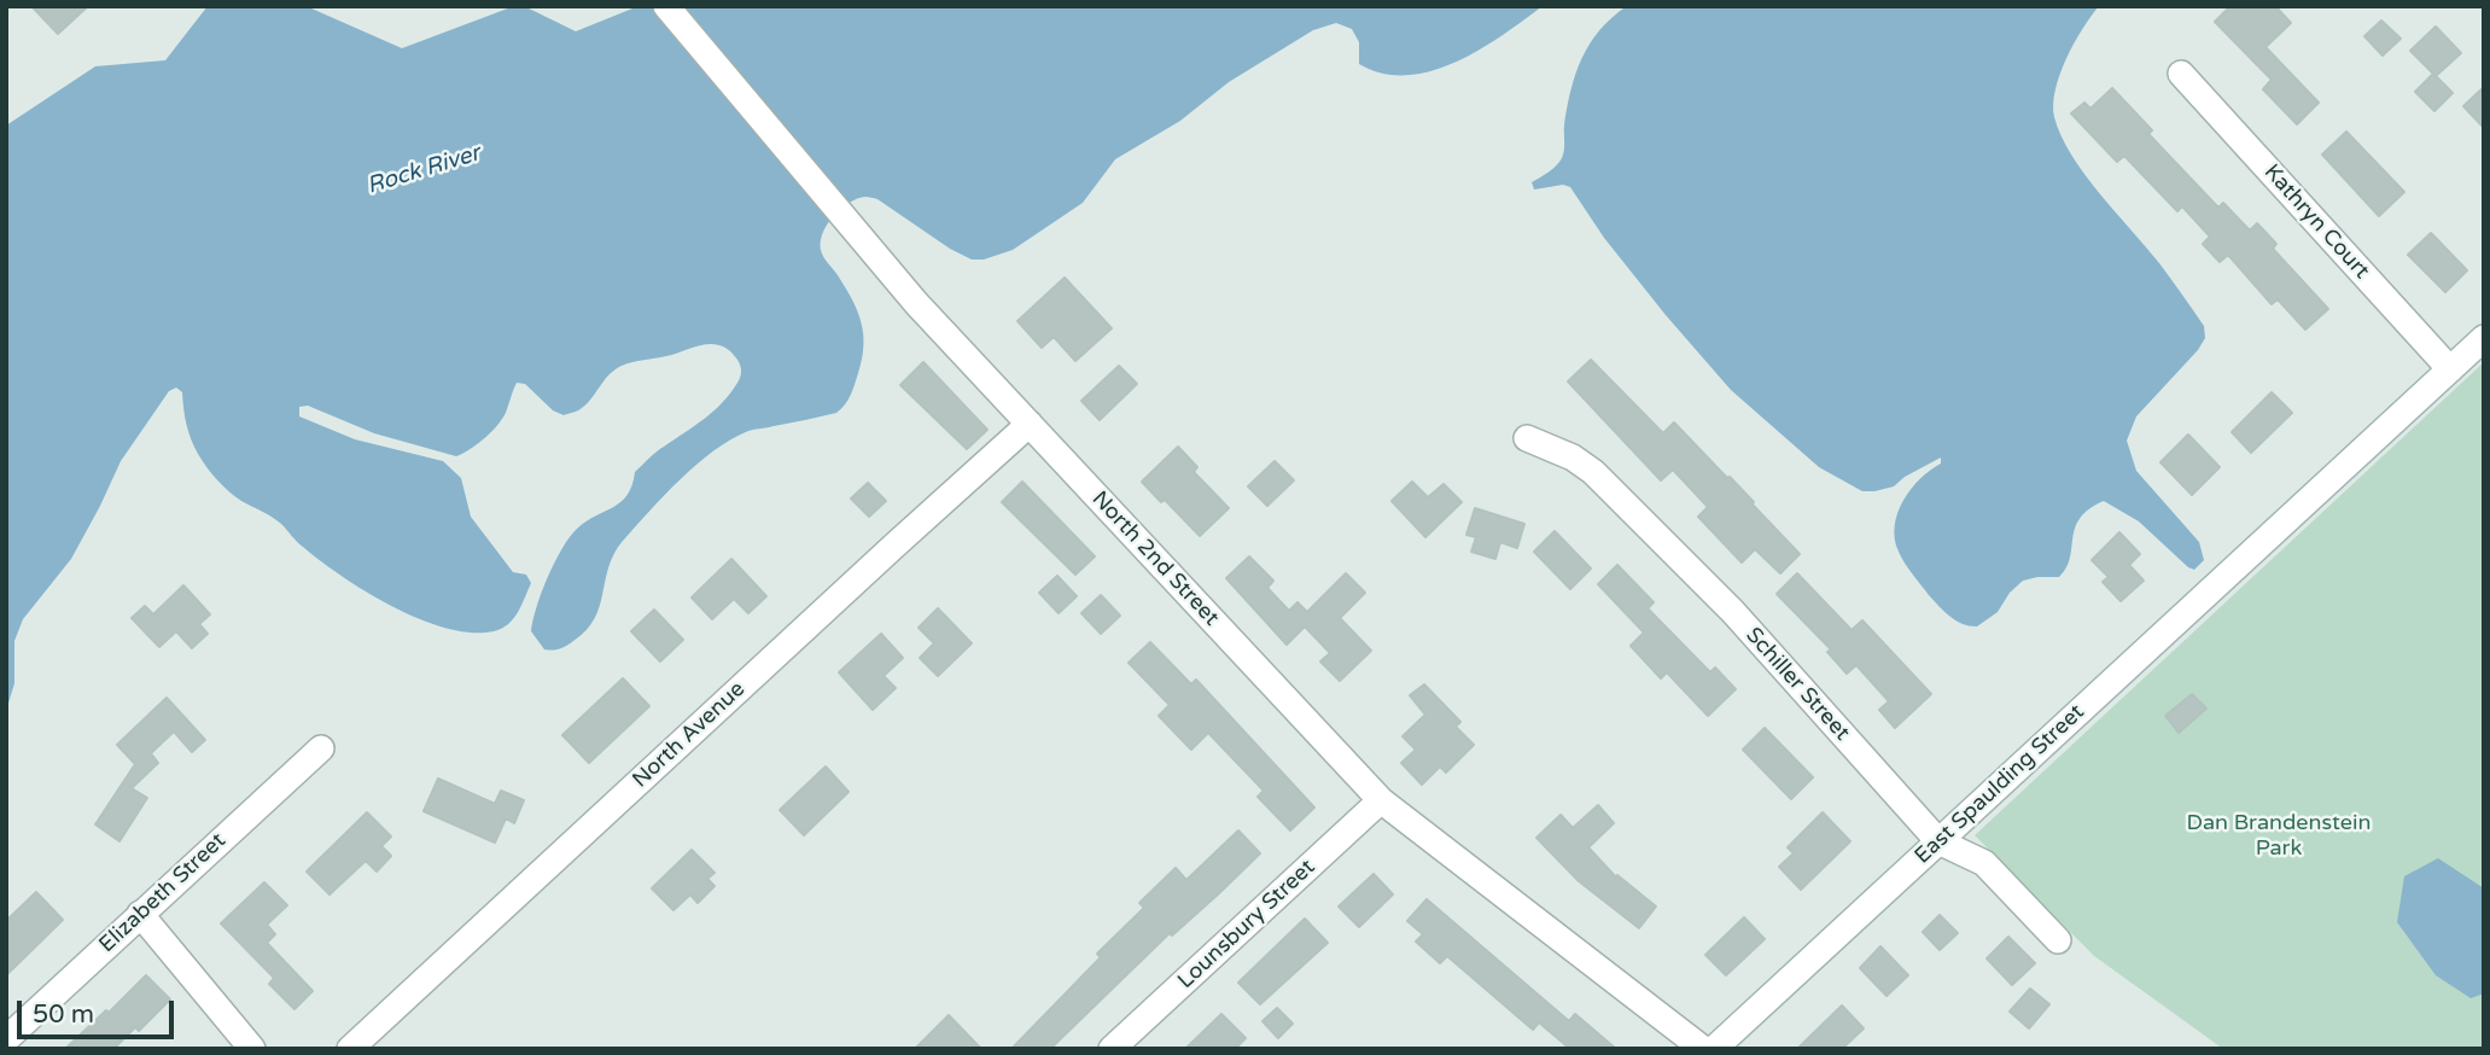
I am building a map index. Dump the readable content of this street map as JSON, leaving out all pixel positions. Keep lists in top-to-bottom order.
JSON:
{
  "streets": {
    "street": [
      "Kathryn Court",
      "North 2nd Street",
      "Schiller Street",
      "North Avenue",
      "East Spaulding Street",
      "Elizabeth Street",
      "Lounsbury Street"
    ]
  },
  "crossings": [
    ["Kathryn Court", "East Spaulding Street"],
    ["North 2nd Street", "North Avenue"],
    ["North 2nd Street", "Lounsbury Street"],
    ["Schiller Street", "East Spaulding Street"]
  ],
  "water": ["Rock River"],
  "parks": ["Dan Brandenstein Park"],
  "scale_bar": "50 m"
}
